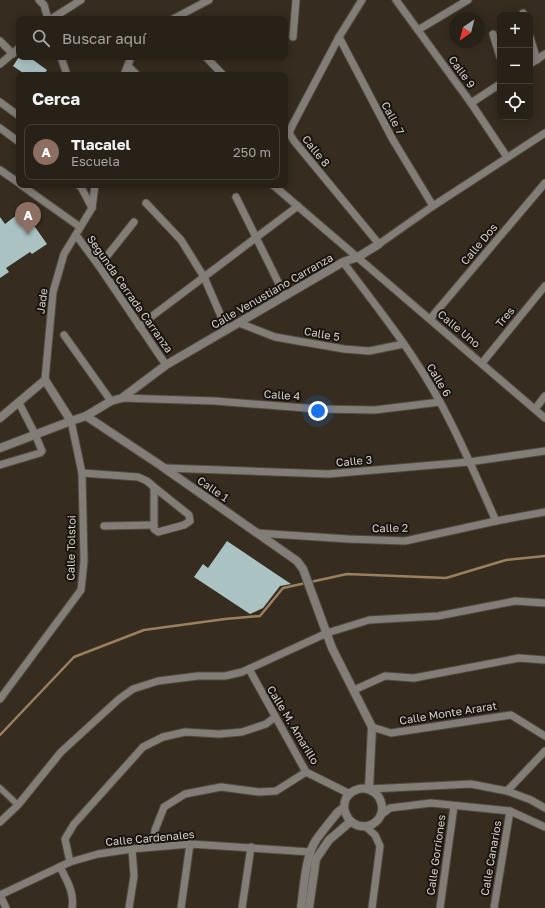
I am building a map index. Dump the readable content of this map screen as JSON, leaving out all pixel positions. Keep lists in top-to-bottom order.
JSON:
{
  "streets": {
    "street": [
      "Calle 9",
      "Calle 7",
      "Calle 8",
      "Calle Dos",
      "Calle Venustiano Carranza",
      "Segunda Cerrada Carranza",
      "Jade",
      "Tres",
      "Calle Uno",
      "Calle 5",
      "Calle 6",
      "Calle 4",
      "Calle 3",
      "Calle 1",
      "Calle 2",
      "Calle Tolstoi",
      "Calle Monte Ararat",
      "Calle M. Amarillo",
      "Calle Cardenales",
      "Calle Gorriones",
      "Calle Canarios"
    ]
  },
  "crossings": [
    ["Calle 9", "Calle Venustiano Carranza"],
    ["Calle 7", "Calle 8"],
    ["Calle 7", "Calle Venustiano Carranza"],
    ["Calle 8", "Calle Venustiano Carranza"],
    ["Calle Dos", "Calle Uno"],
    ["Calle Venustiano Carranza", "Segunda Cerrada Carranza"],
    ["Calle Venustiano Carranza", "Calle Uno"],
    ["Calle Venustiano Carranza", "Calle 5"],
    ["Calle Venustiano Carranza", "Calle 6"],
    ["Calle Venustiano Carranza", "Calle 4"],
    ["Calle Venustiano Carranza", "Calle 1"],
    ["Calle Venustiano Carranza", "Calle Tolstoi"],
    ["Segunda Cerrada Carranza", "Jade"],
    ["Tres", "Calle Uno"],
    ["Calle 5", "Calle 6"],
    ["Calle 6", "Calle 4"],
    ["Calle 6", "Calle 3"],
    ["Calle 6", "Calle 2"],
    ["Calle 3", "Calle 1"],
    ["Calle 1", "Calle 2"],
    ["Calle 1", "Calle Monte Ararat"]
  ],
  "north": "bottom left",
  "page": {
    "map_buttons": ["+", "−"],
    "search": "Buscar aquí",
    "heading": "Cerca",
    "list": [
      {
        "mark": "A",
        "name": "Tlacalel",
        "note": "Escuela",
        "value": "250 m"
      }
    ],
    "pins": "A"
  }
}
